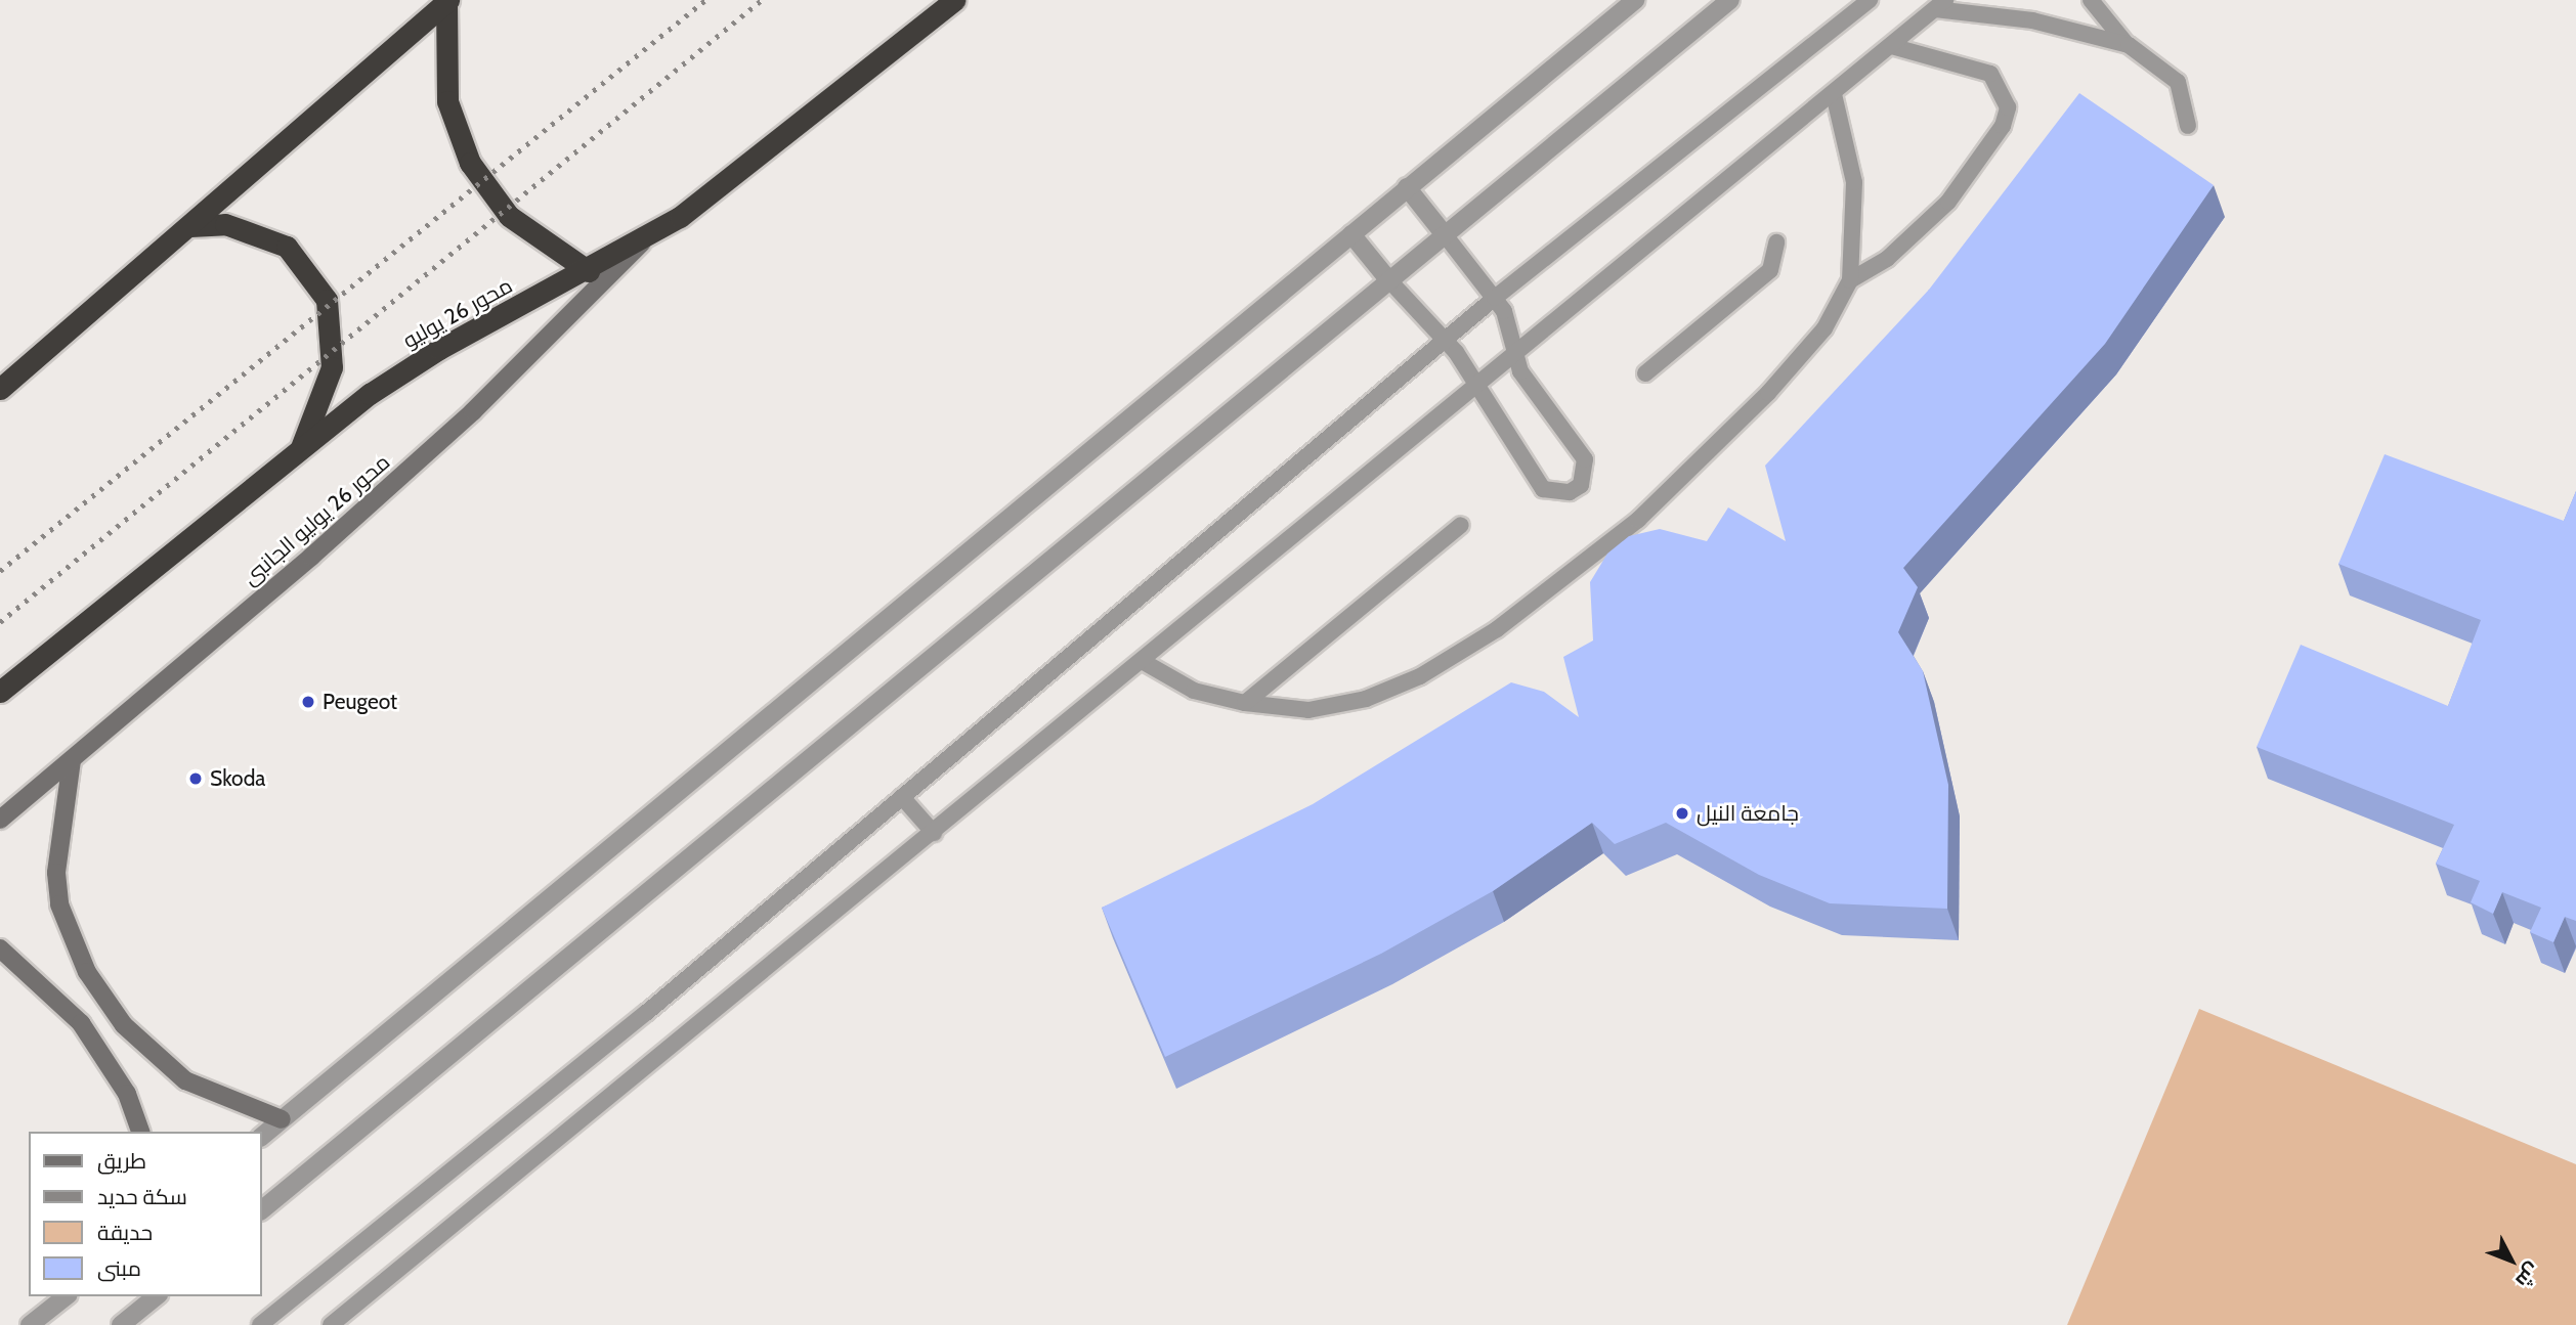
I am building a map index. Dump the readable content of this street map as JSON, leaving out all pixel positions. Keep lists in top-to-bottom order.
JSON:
{
  "streets": {
    "highway": ["محور 26 يوليو"],
    "main road": ["محور 26 يوليو الجانبى"]
  },
  "crossings": [
    ["محور 26 يوليو", "محور 26 يوليو الجانبى"]
  ],
  "places": ["Peugeot", "Skoda", "جامعة النيل"],
  "legend": [
    "طريق",
    "سكة حديد",
    "حديقة",
    "مبنى"
  ],
  "north": "bottom right"
}
